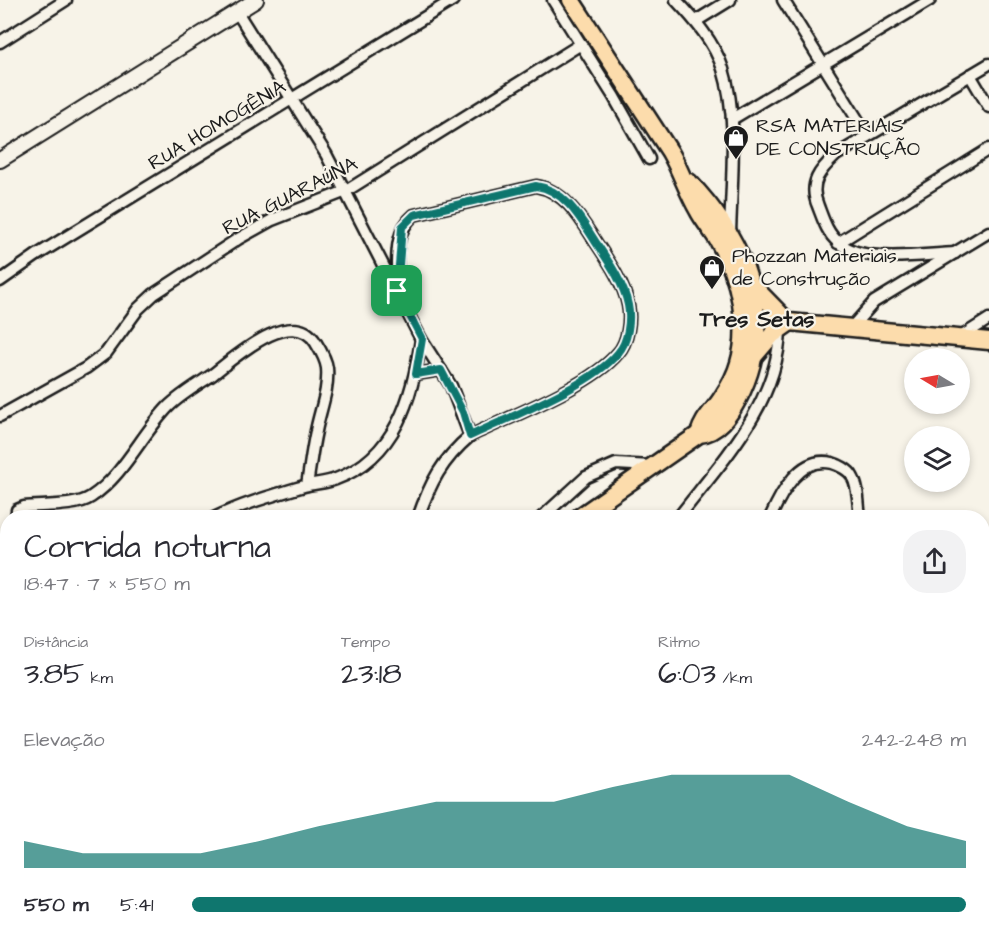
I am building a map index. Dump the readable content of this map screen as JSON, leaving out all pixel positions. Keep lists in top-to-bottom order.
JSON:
{
  "streets": {
    "street": ["RUA HOMOGÊNIA", "RUA GUARAÚNA"]
  },
  "districts": ["Tres Setas"],
  "places": {
    "shop": ["RSA MATERIAIS DE CONSTRUÇÃO", "Phozzan Materiais de Construção"]
  },
  "north": "left",
  "page": {
    "heading": ["Corrida noturna", "18:47 · 7 × 550 m"],
    "stats": [
      ["Distância", "3.85 km"],
      ["Tempo", "23:18"],
      ["Ritmo", "6:03 /km"]
    ],
    "chart": ["Elevação", "242–248 m"],
    "list": [
      {
        "name": "550 m",
        "note": "5:41"
      }
    ]
  }
}
